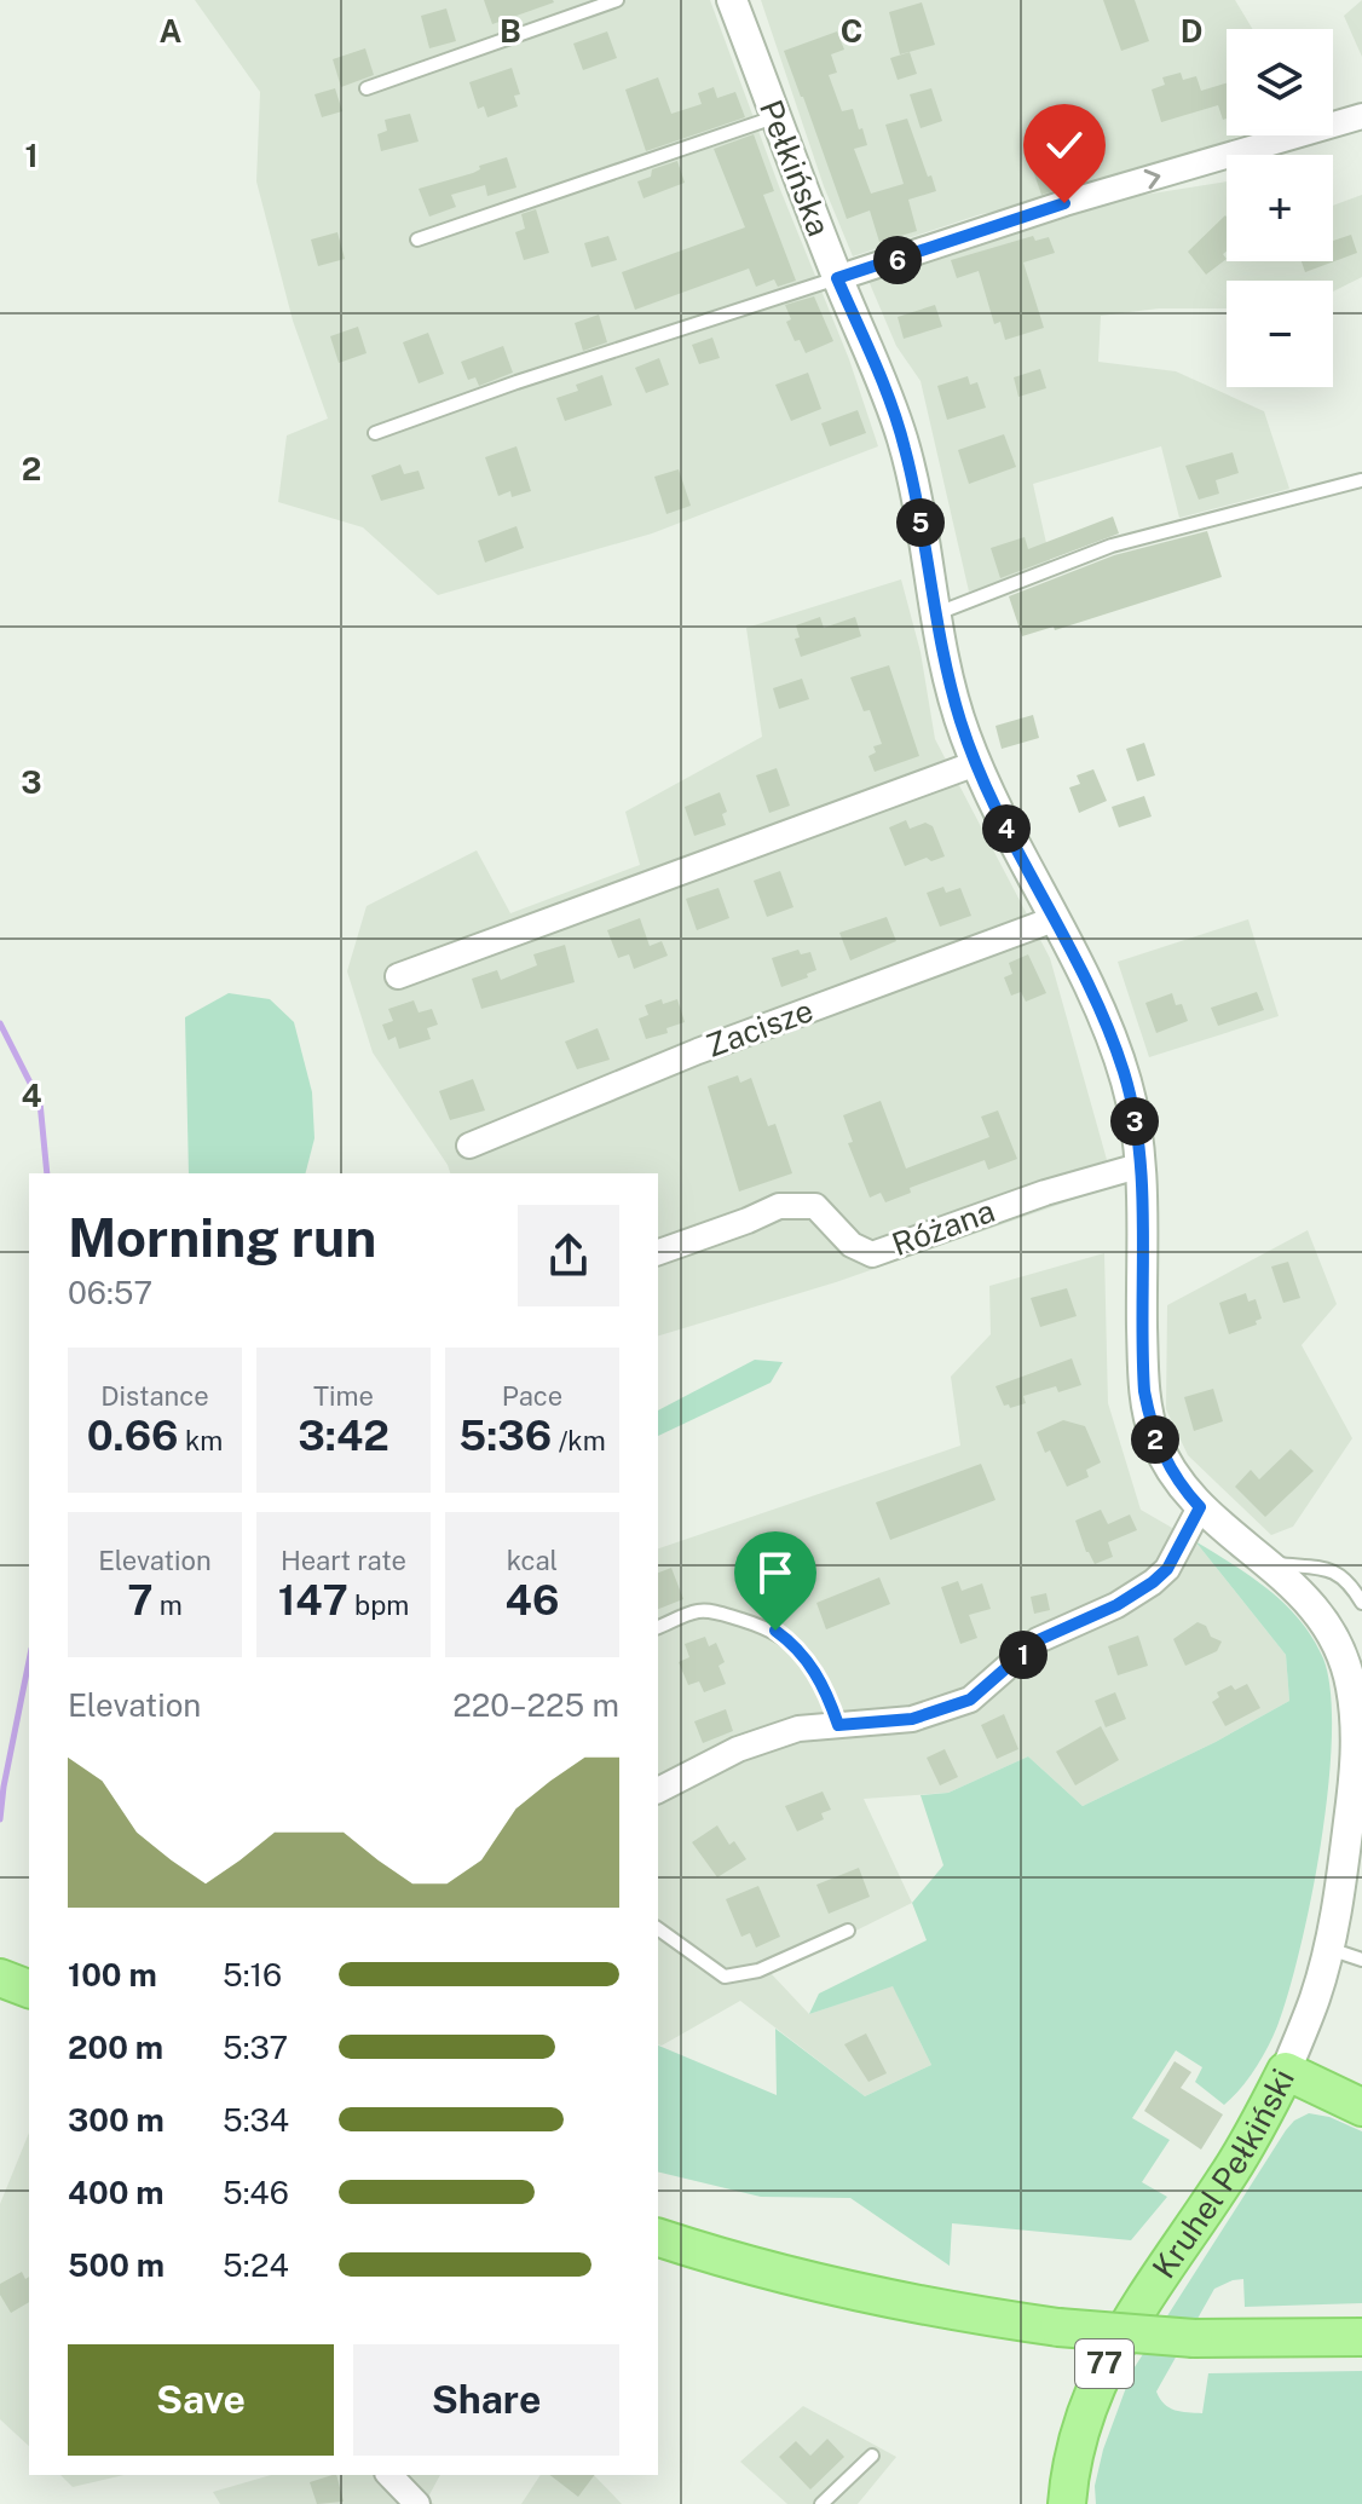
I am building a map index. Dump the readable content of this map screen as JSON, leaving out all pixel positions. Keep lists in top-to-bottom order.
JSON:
{
  "streets": {
    "main road": ["Kruhel Pełkiński", "77"],
    "street": ["Pełkińska", "Zacisze", "Różana"]
  },
  "crossings": [
    ["Pełkińska", "Kruhel Pełkiński"],
    ["Zacisze", "Kruhel Pełkiński"],
    ["Różana", "Kruhel Pełkiński"]
  ],
  "page": {
    "map_buttons": ["+", "−"],
    "pins": [
      "6",
      "5",
      "4",
      "3",
      "2",
      "1"
    ],
    "heading": ["Morning run", "06:57"],
    "stats": [
      ["Distance", "0.66 km"],
      ["Time", "3:42"],
      ["Pace", "5:36 /km"],
      ["Elevation", "7 m"],
      ["Heart rate", "147 bpm"],
      ["kcal", "46"]
    ],
    "chart": ["Elevation", "220–225 m"],
    "list": [
      {
        "name": "100 m",
        "note": "5:16"
      },
      {
        "name": "200 m",
        "note": "5:37"
      },
      {
        "name": "300 m",
        "note": "5:34"
      },
      {
        "name": "400 m",
        "note": "5:46"
      },
      {
        "name": "500 m",
        "note": "5:24"
      }
    ],
    "buttons": ["Save", "Share"]
  },
  "grid": {
    "columns": [
      "A",
      "B",
      "C",
      "D"
    ],
    "rows": [
      "1",
      "2",
      "3",
      "4"
    ]
  }
}
